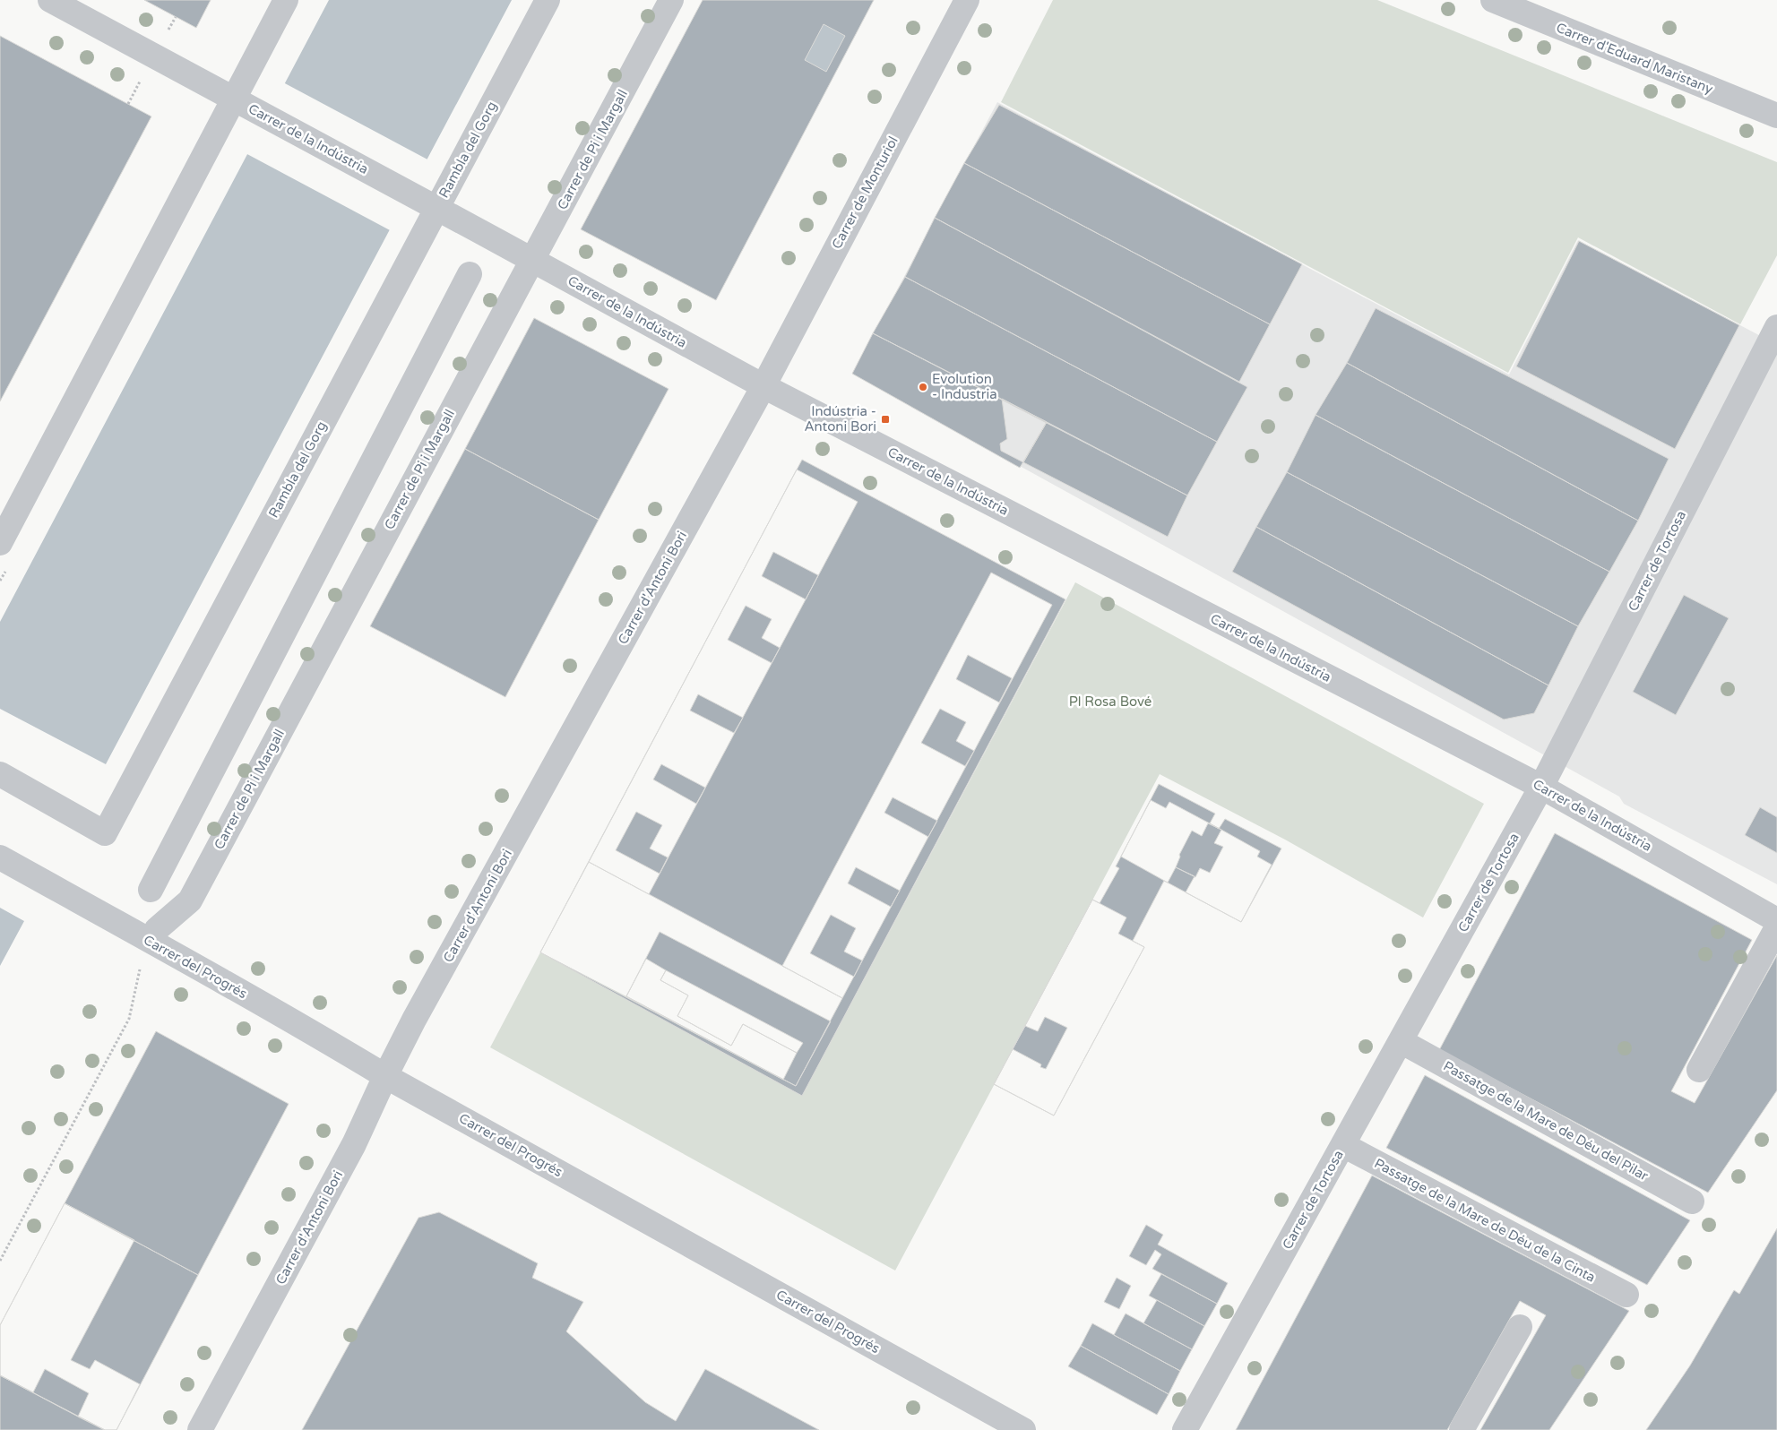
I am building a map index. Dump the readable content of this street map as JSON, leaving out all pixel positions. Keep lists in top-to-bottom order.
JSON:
{
  "streets": {
    "street": [
      "Carrer d'Eduard Maristany",
      "Carrer de la Indústria",
      "Rambla del Gorg",
      "Carrer de Pi i Margall",
      "Carrer de Monturiol",
      "Carrer de Tortosa",
      "Carrer d'Antoni Bori",
      "Carrer del Progrés",
      "Passatge de la Mare de Déu del Pilar",
      "Passatge de la Mare de Déu de la Cinta"
    ]
  },
  "crossings": [
    ["Carrer de la Indústria", "Carrer de Pi i Margall"],
    ["Carrer de la Indústria", "Carrer de Monturiol"],
    ["Carrer de la Indústria", "Carrer de Tortosa"],
    ["Carrer de la Indústria", "Carrer d'Antoni Bori"],
    ["Carrer de Monturiol", "Carrer d'Antoni Bori"],
    ["Carrer de Tortosa", "Passatge de la Mare de Déu del Pilar"],
    ["Carrer de Tortosa", "Passatge de la Mare de Déu de la Cinta"],
    ["Carrer d'Antoni Bori", "Carrer del Progrés"]
  ],
  "parks": ["Pl Rosa Bové"],
  "places": {
    "other": ["Evolution - Industria"],
    "transit": ["Indústria - Antoni Bori"]
  }
}
